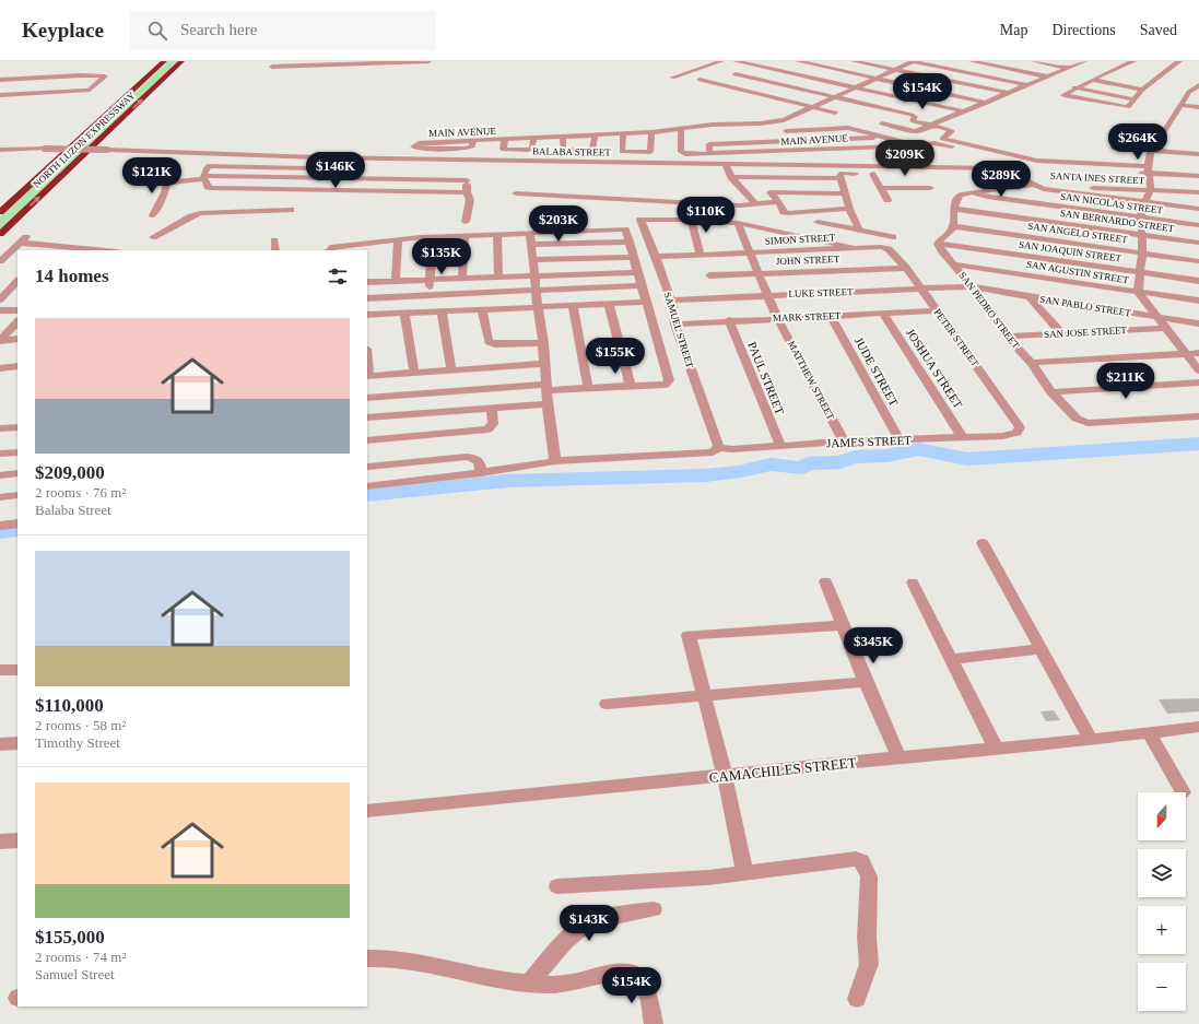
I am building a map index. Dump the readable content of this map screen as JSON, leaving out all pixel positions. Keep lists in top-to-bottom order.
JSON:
{
  "streets": {
    "highway": ["NORTH LUZON EXPRESSWAY"],
    "street": [
      "MAIN AVENUE",
      "BALABA STREET",
      "SANTA INES STREET",
      "SAN NICOLAS STREET",
      "SAN BERNARDO STREET",
      "SAN ANGELO STREET",
      "SIMON STREET",
      "SAN JOAQUIN STREET",
      "JOHN STREET",
      "SAN AGUSTIN STREET",
      "LUKE STREET",
      "SAN PABLO STREET",
      "SAN PEDRO STREET",
      "MARK STREET",
      "SAMUEL STREET",
      "SAN JOSE STREET",
      "PETER STREET",
      "JOSHUA STREET",
      "JUDE STREET",
      "PAUL STREET",
      "MATTHEW STREET",
      "JAMES STREET",
      "CAMACHILES STREET"
    ]
  },
  "crossings": [
    ["BALABA STREET", "SANTA INES STREET"],
    ["SANTA INES STREET", "SAN NICOLAS STREET"],
    ["SIMON STREET", "SAMUEL STREET"],
    ["SIMON STREET", "PETER STREET"],
    ["SIMON STREET", "MATTHEW STREET"],
    ["SAN JOAQUIN STREET", "SAN PEDRO STREET"],
    ["JOHN STREET", "PETER STREET"],
    ["JOHN STREET", "MATTHEW STREET"],
    ["SAN AGUSTIN STREET", "SAN PEDRO STREET"],
    ["LUKE STREET", "SAN PABLO STREET"],
    ["LUKE STREET", "SAN PEDRO STREET"],
    ["LUKE STREET", "SAMUEL STREET"],
    ["LUKE STREET", "PETER STREET"],
    ["LUKE STREET", "MATTHEW STREET"],
    ["SAN PABLO STREET", "SAN PEDRO STREET"],
    ["SAN PEDRO STREET", "SAN JOSE STREET"],
    ["MARK STREET", "SAMUEL STREET"],
    ["MARK STREET", "PETER STREET"],
    ["MARK STREET", "JOSHUA STREET"],
    ["MARK STREET", "JUDE STREET"],
    ["MARK STREET", "PAUL STREET"],
    ["MARK STREET", "MATTHEW STREET"],
    ["SAMUEL STREET", "JAMES STREET"],
    ["PETER STREET", "JAMES STREET"],
    ["JOSHUA STREET", "JAMES STREET"],
    ["JUDE STREET", "JAMES STREET"],
    ["PAUL STREET", "JAMES STREET"],
    ["MATTHEW STREET", "JAMES STREET"]
  ],
  "north": "bottom",
  "page": {
    "header": "Keyplace",
    "search": "Search here",
    "nav": ["Map", "Directions", "Saved"],
    "price": [
      "$154K",
      "$264K",
      "$209K",
      "$146K",
      "$121K",
      "$289K",
      "$110K",
      "$203K",
      "$135K",
      "$155K",
      "$211K",
      "$345K",
      "$143K",
      "$154K"
    ],
    "heading": "14 homes",
    "list": [
      {
        "name": "$209,000",
        "note": "2 rooms · 76 m² · Balaba Street"
      },
      {
        "name": "$110,000",
        "note": "2 rooms · 58 m² · Timothy Street"
      },
      {
        "name": "$155,000",
        "note": "2 rooms · 74 m² · Samuel Street"
      }
    ],
    "map_buttons": ["+", "−"]
  }
}
